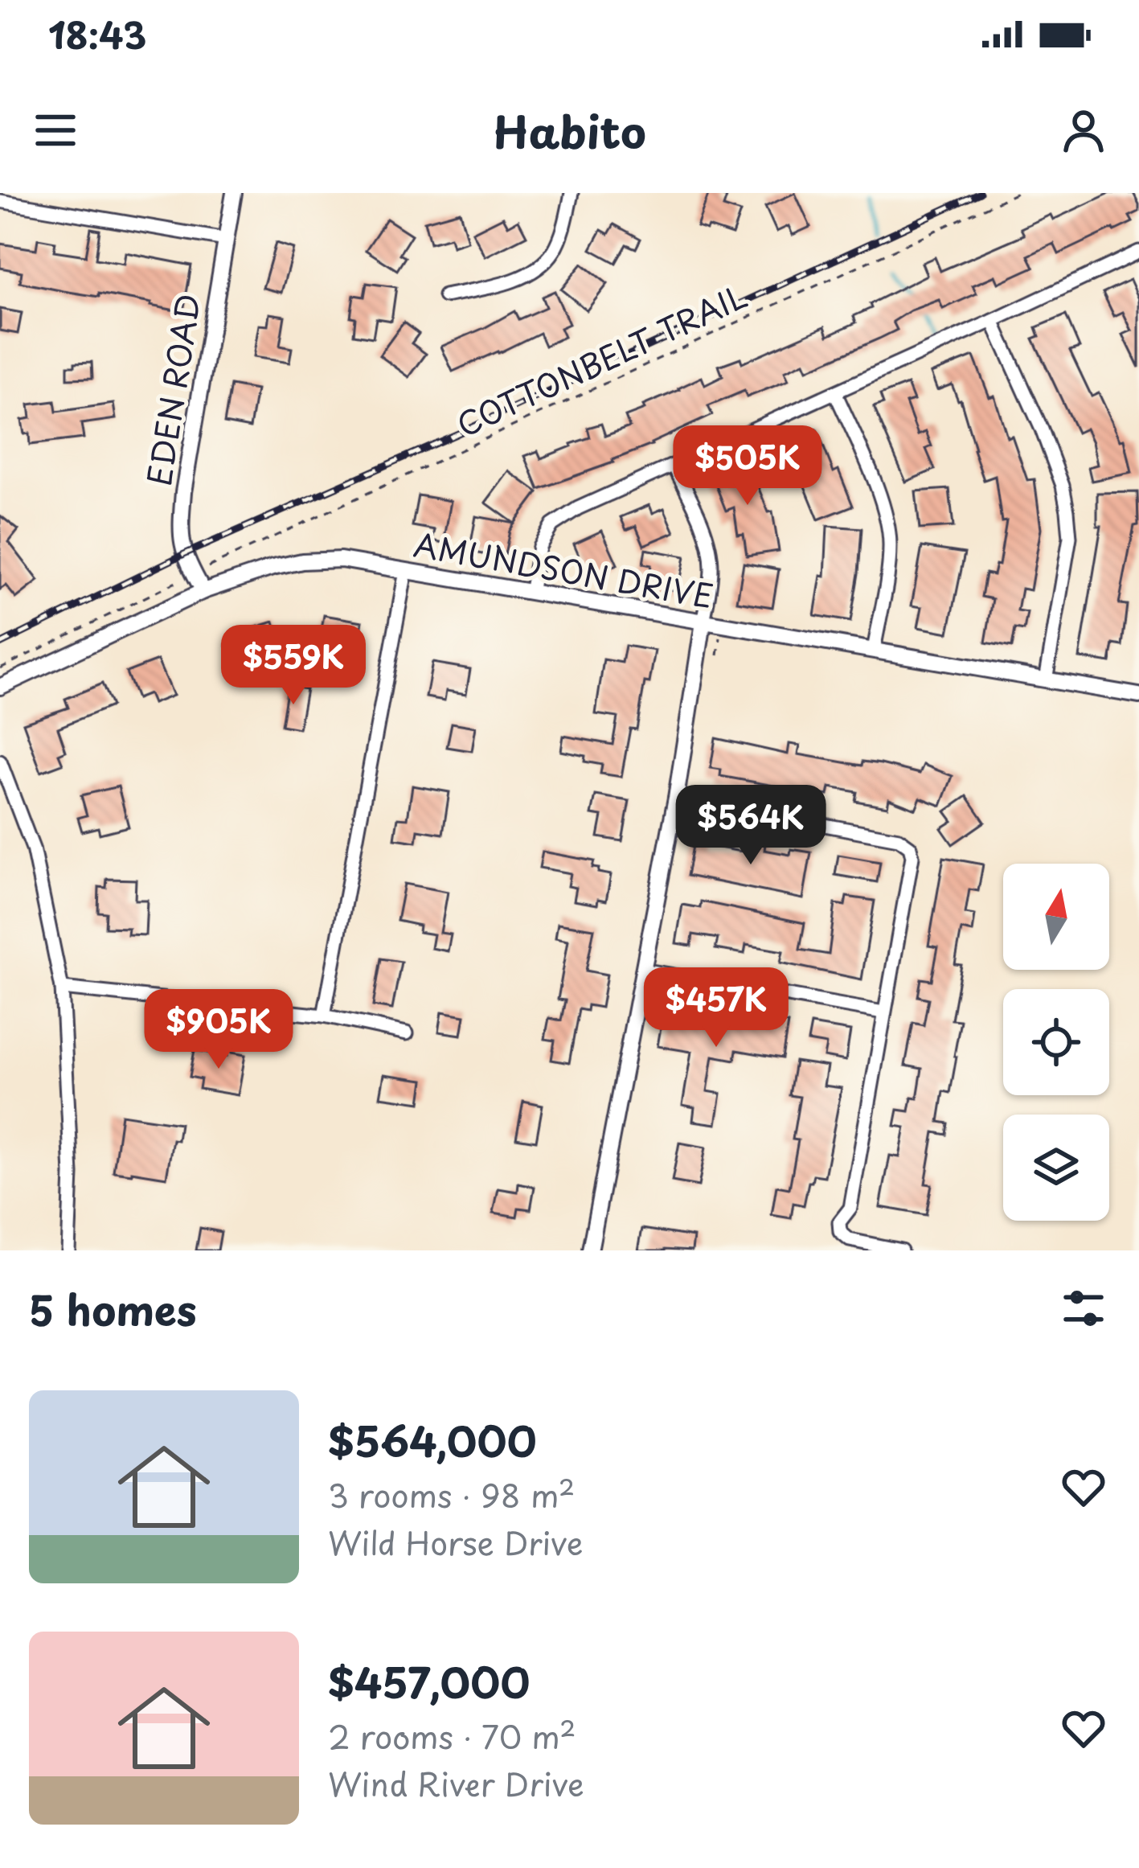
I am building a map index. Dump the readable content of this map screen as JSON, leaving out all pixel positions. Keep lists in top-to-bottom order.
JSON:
{
  "streets": {
    "street": ["EDEN ROAD", "AMUNDSON DRIVE"],
    "path": ["COTTONBELT TRAIL"]
  },
  "crossings": [
    ["EDEN ROAD", "AMUNDSON DRIVE"]
  ],
  "north": "top",
  "page": {
    "status": "18:43",
    "header": "Habito",
    "price": [
      "$505K",
      "$559K",
      "$564K",
      "$457K",
      "$905K"
    ],
    "heading": "5 homes",
    "list": [
      {
        "name": "$564,000",
        "note": "3 rooms · 98 m² · Wild Horse Drive"
      },
      {
        "name": "$457,000",
        "note": "2 rooms · 70 m² · Wind River Drive"
      }
    ]
  }
}
